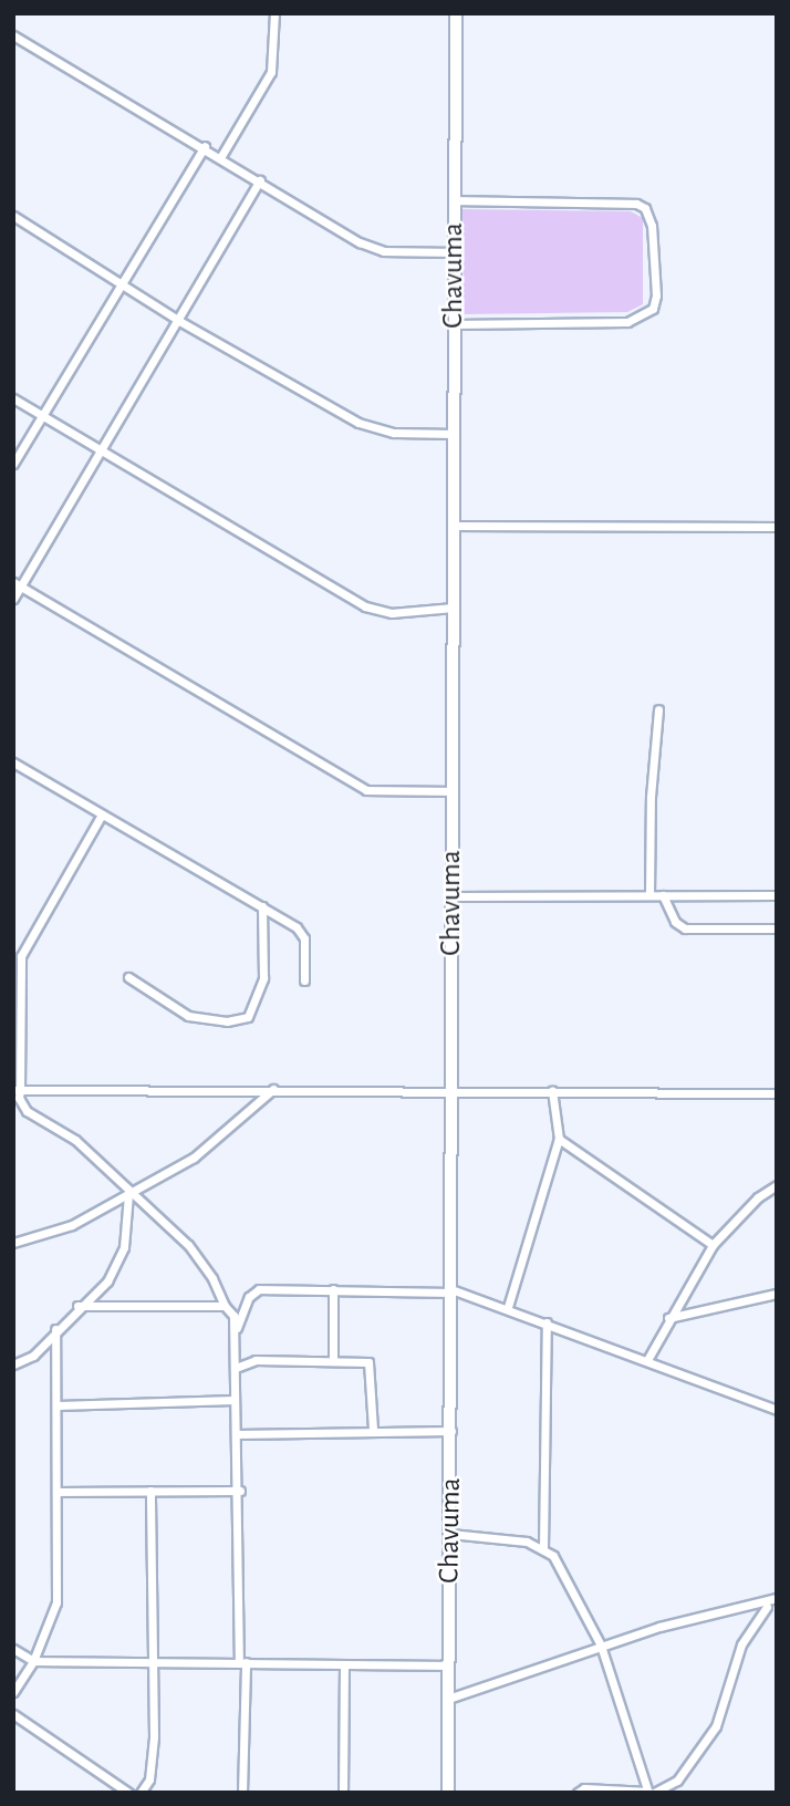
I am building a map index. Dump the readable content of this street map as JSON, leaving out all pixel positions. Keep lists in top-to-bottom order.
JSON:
{
  "streets": {
    "street": ["Chavuma"]
  }
}
